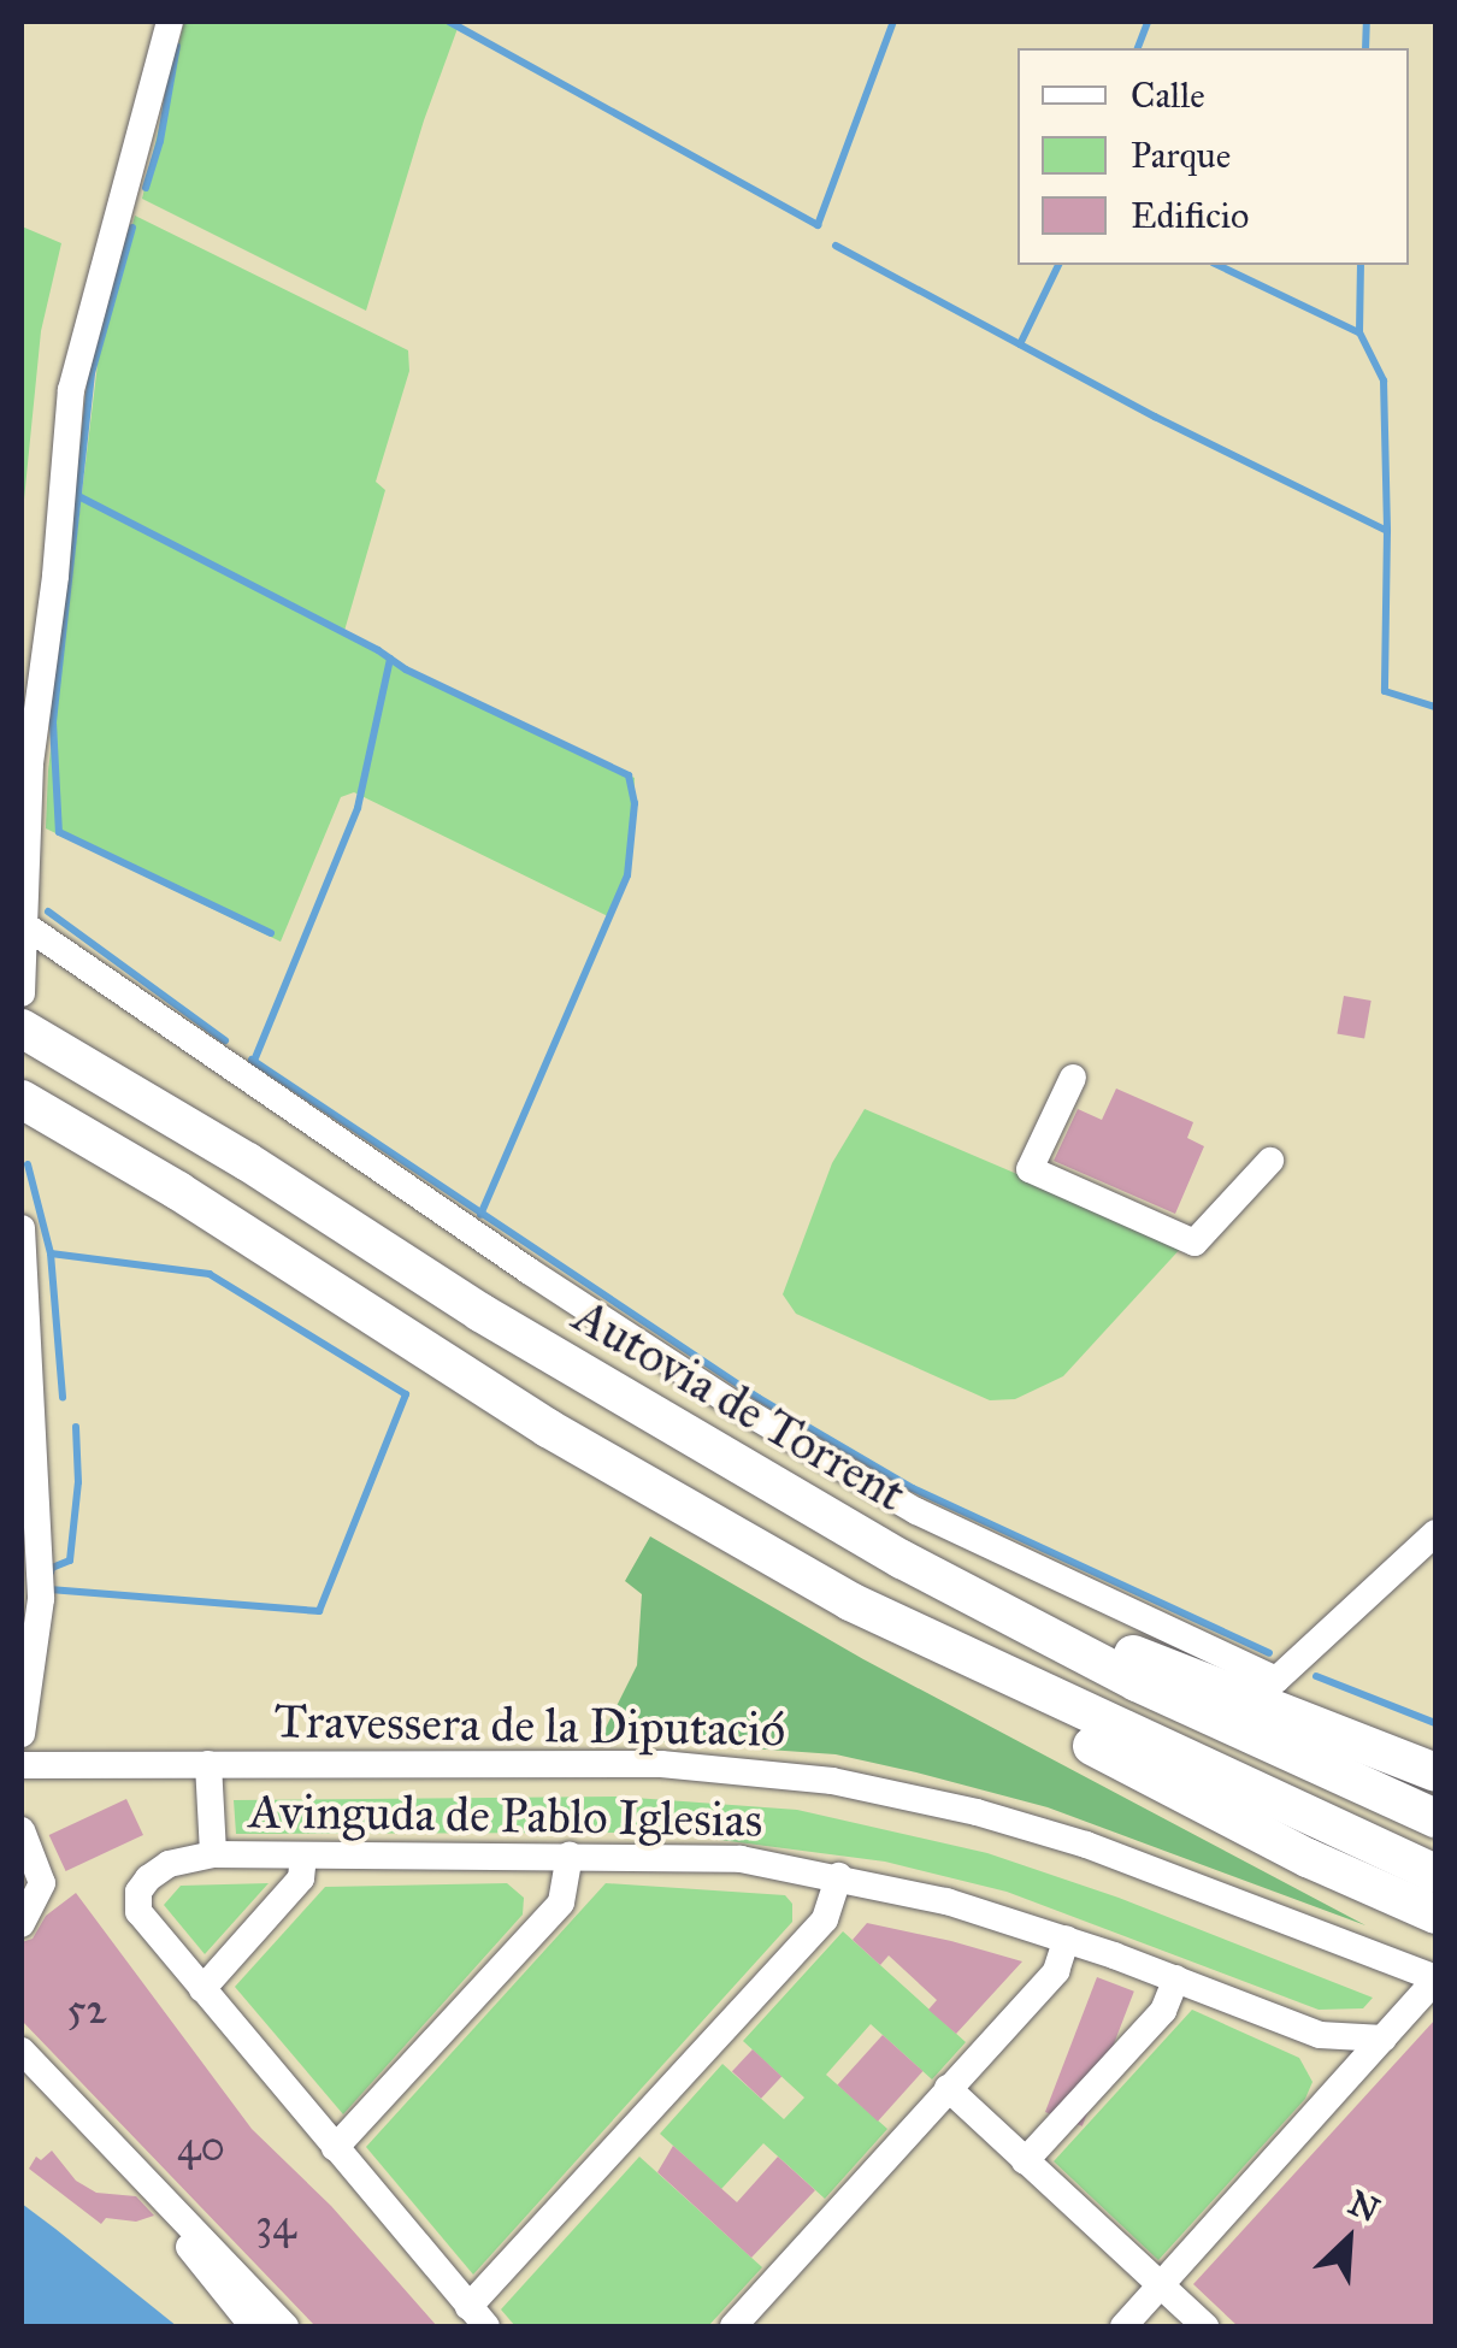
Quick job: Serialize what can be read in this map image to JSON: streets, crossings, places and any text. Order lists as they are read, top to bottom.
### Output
{
  "streets": {
    "highway": ["Autovia de Torrent"],
    "street": ["Travessera de la Diputació", "Avinguda de Pablo Iglesias"]
  },
  "house_numbers": ["52", "40", "34"],
  "legend": ["Calle", "Parque", "Edificio"],
  "north": "top right"
}
